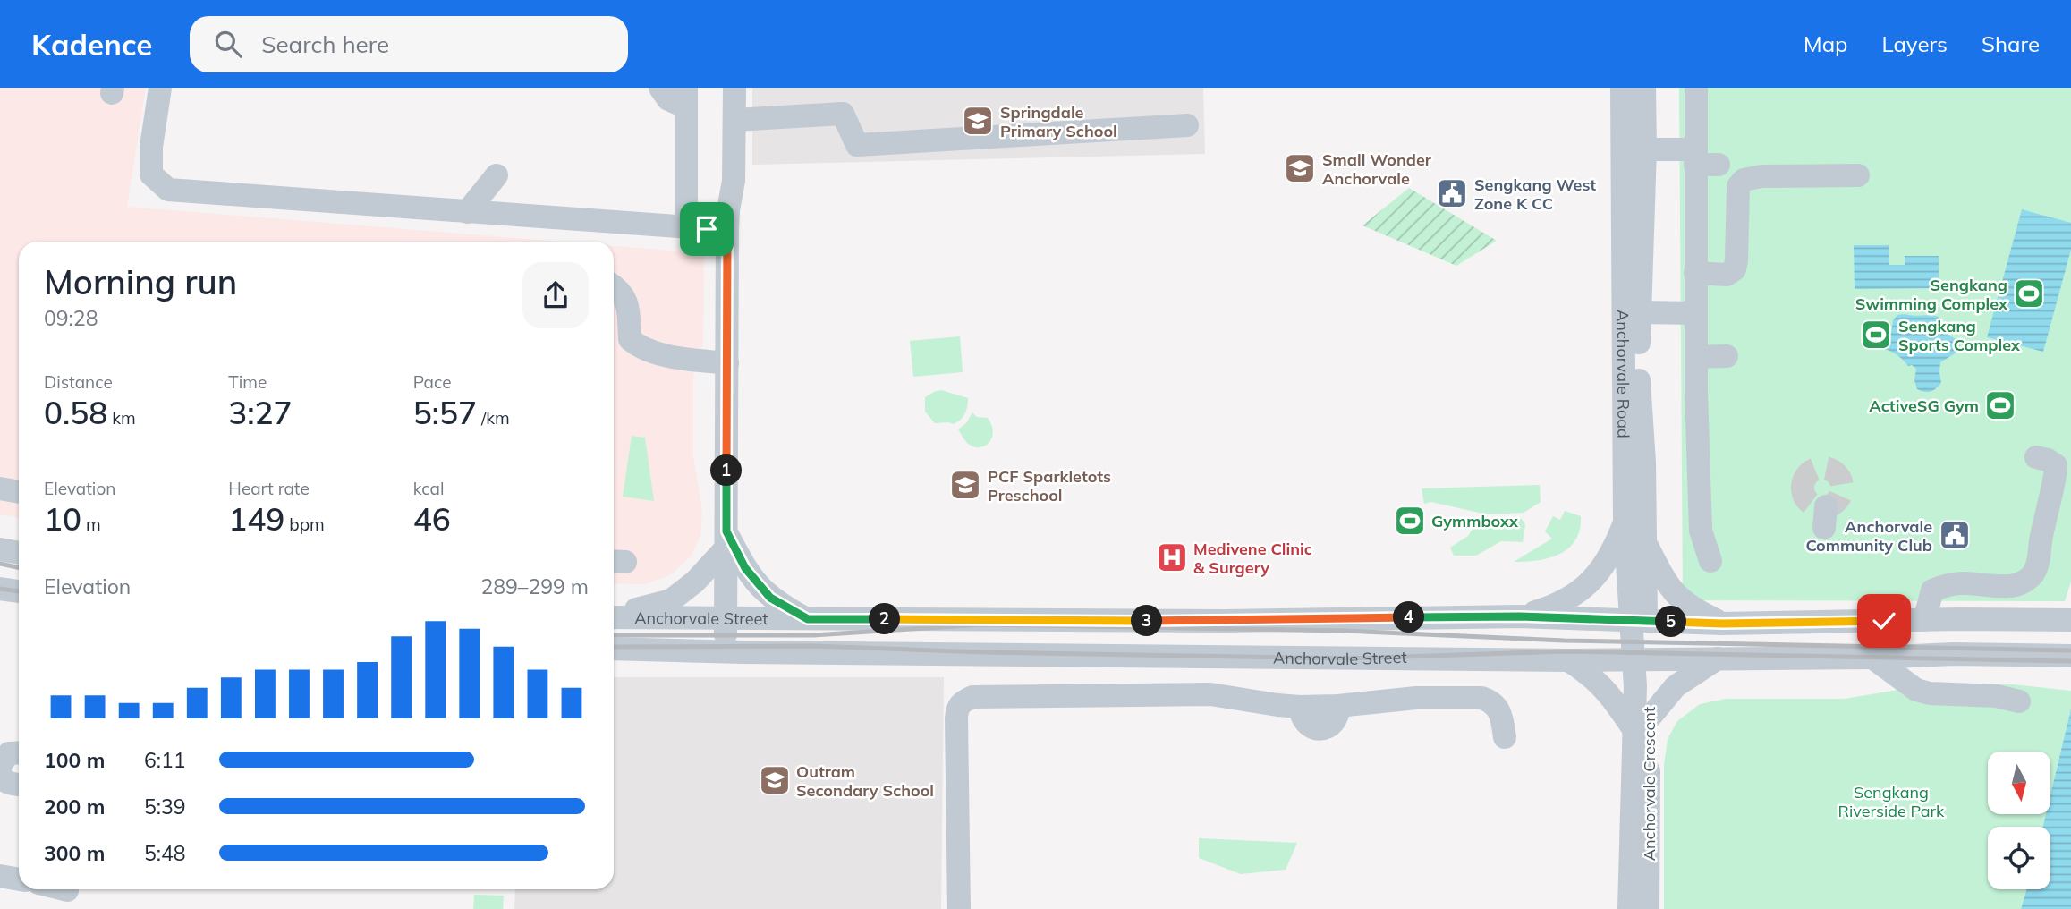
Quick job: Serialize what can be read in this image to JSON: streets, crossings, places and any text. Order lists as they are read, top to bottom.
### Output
{
  "streets": {
    "street": ["Anchorvale Road", "Anchorvale Street", "Anchorvale Crescent"]
  },
  "crossings": [
    ["Anchorvale Road", "Anchorvale Street"],
    ["Anchorvale Road", "Anchorvale Crescent"],
    ["Anchorvale Street", "Anchorvale Crescent"]
  ],
  "parks": ["Sengkang Riverside Park"],
  "places": {
    "school or university": [
      "Springdale Primary School",
      "Small Wonder Anchorvale",
      "PCF Sparkletots Preschool",
      "Outram Secondary School"
    ],
    "public building": ["Sengkang West Zone K CC", "Anchorvale Community Club"],
    "sports": [
      "Sengkang Swimming Complex",
      "Sengkang Sports Complex",
      "ActiveSG Gym",
      "Gymmboxx"
    ],
    "hospital": ["Medivene Clinic & Surgery"]
  },
  "north": "bottom",
  "page": {
    "header": "Kadence",
    "search": "Search here",
    "nav": ["Map", "Layers", "Share"],
    "heading": ["Morning run", "09:28"],
    "stats": [
      ["Distance", "0.58 km"],
      ["Time", "3:27"],
      ["Pace", "5:57 /km"],
      ["Elevation", "10 m"],
      ["Heart rate", "149 bpm"],
      ["kcal", "46"]
    ],
    "pins": [
      "1",
      "4",
      "2",
      "3",
      "5"
    ],
    "chart": ["Elevation", "289–299 m"],
    "list": [
      {
        "name": "100 m",
        "note": "6:11"
      },
      {
        "name": "200 m",
        "note": "5:39"
      },
      {
        "name": "300 m",
        "note": "5:48"
      }
    ]
  }
}
